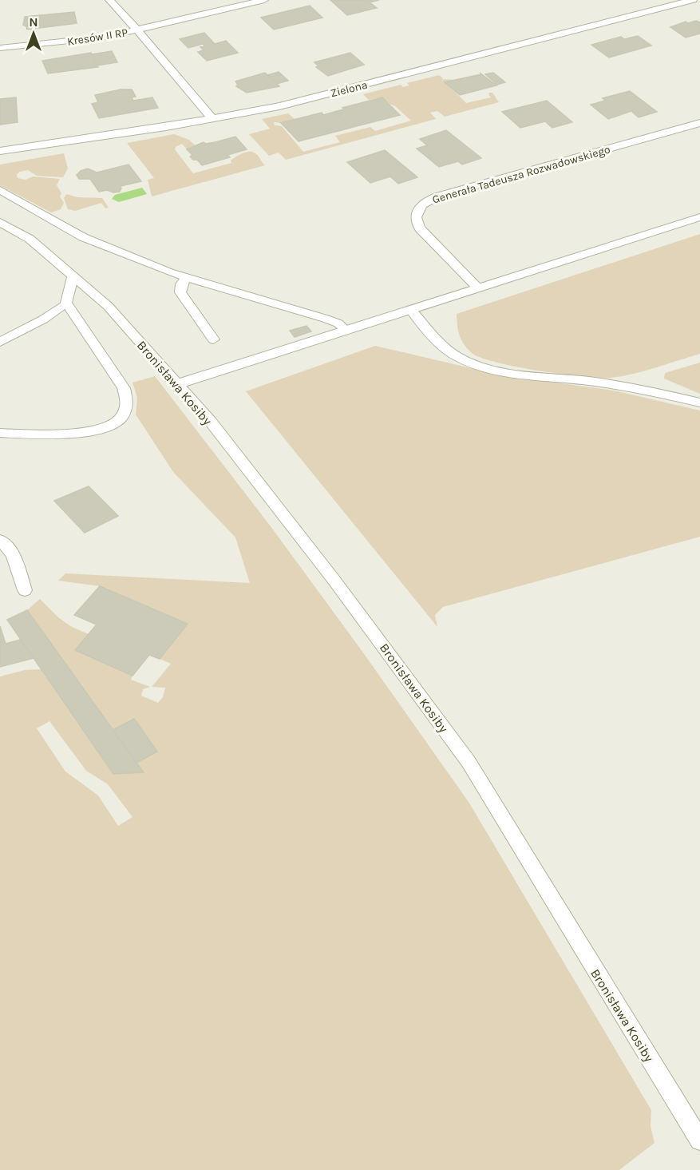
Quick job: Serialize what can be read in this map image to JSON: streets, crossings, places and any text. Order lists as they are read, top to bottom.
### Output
{
  "streets": {
    "street": [
      "Kresów II RP",
      "Zielona",
      "Generała Tadeusza Rozwadowskiego",
      "Bronisława Kosiby"
    ]
  },
  "crossings": [
    ["Kresów II RP", "Zielona"]
  ],
  "north": "top"
}
